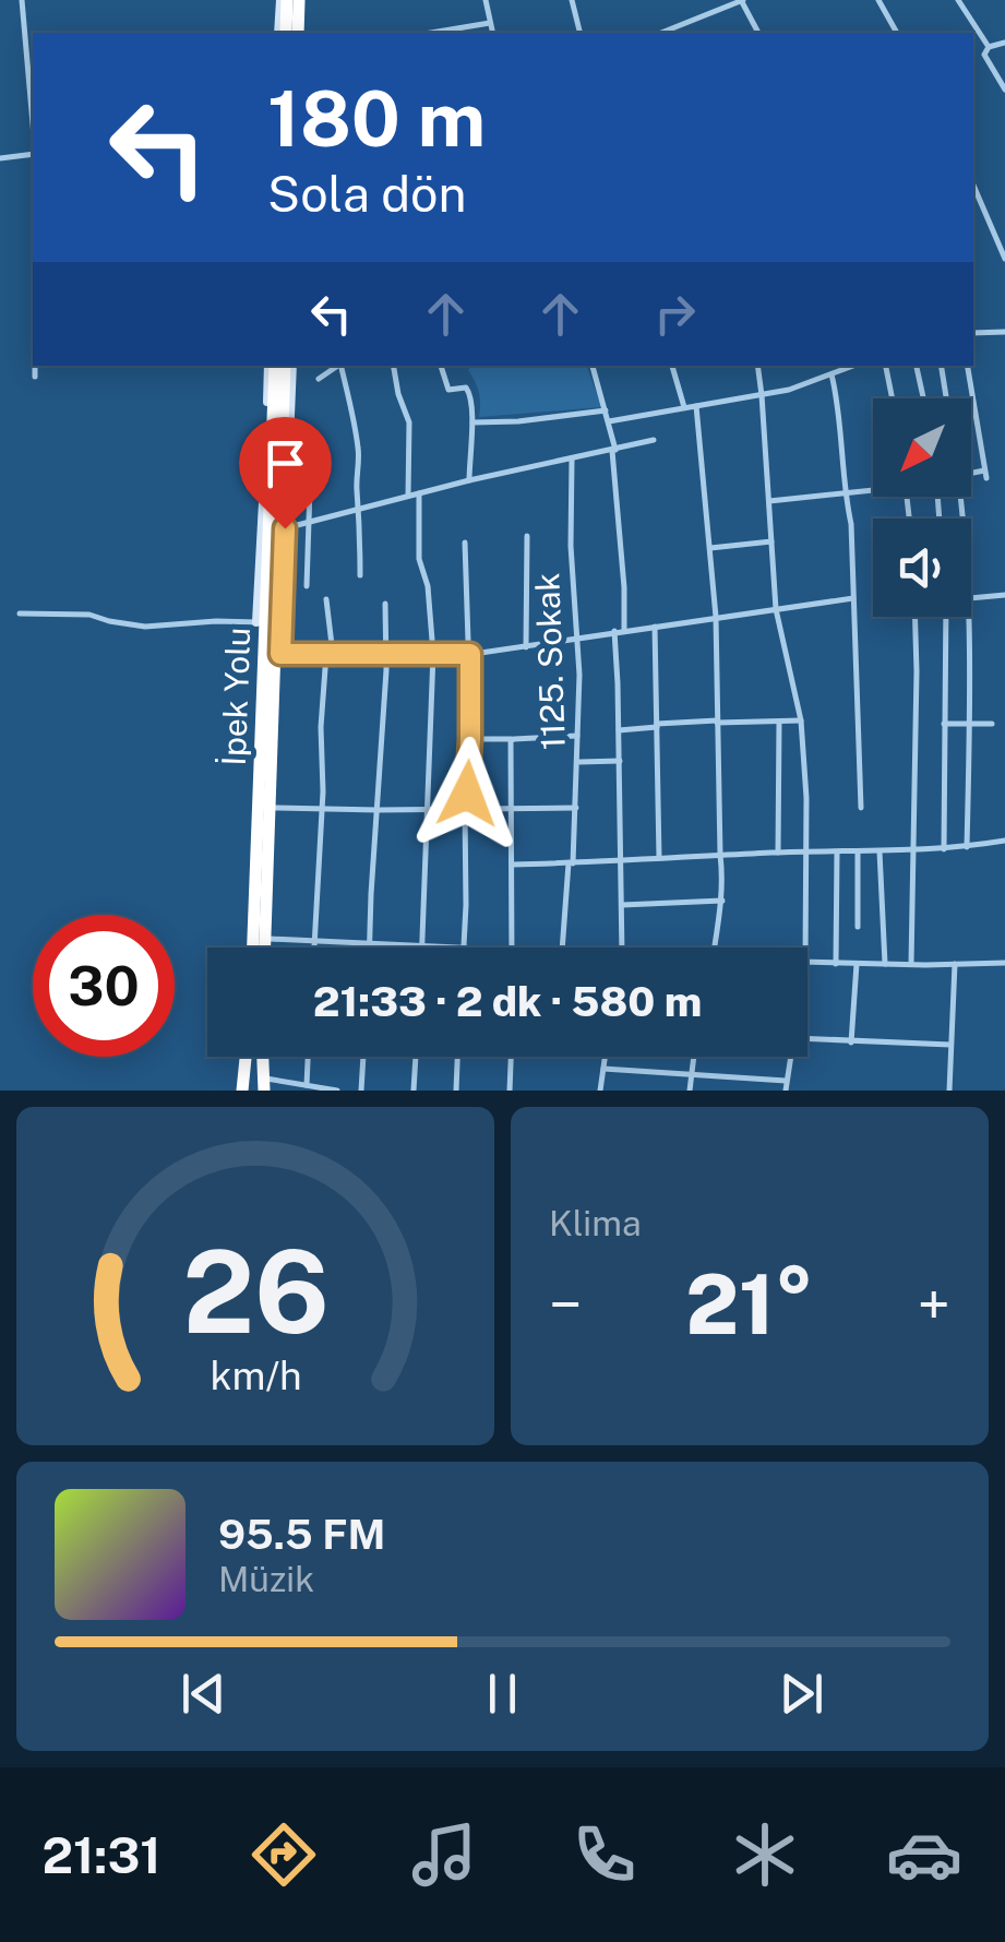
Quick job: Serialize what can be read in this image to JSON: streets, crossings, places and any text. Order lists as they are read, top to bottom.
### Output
{
  "streets": {
    "highway": ["İpek Yolu"],
    "street": ["1125. Sokak"]
  },
  "north": "bottom left",
  "page": {
    "turn": ["180 m", "Sola dön"],
    "limit": "30",
    "trip": "21:33 · 2 dk · 580 m",
    "tile": "Klima",
    "heat": ["−", "21°", "+"],
    "song": ["95.5 FM", "Müzik"],
    "tabs": "21:31",
    "gauge": ["26", "km/h"]
  }
}
